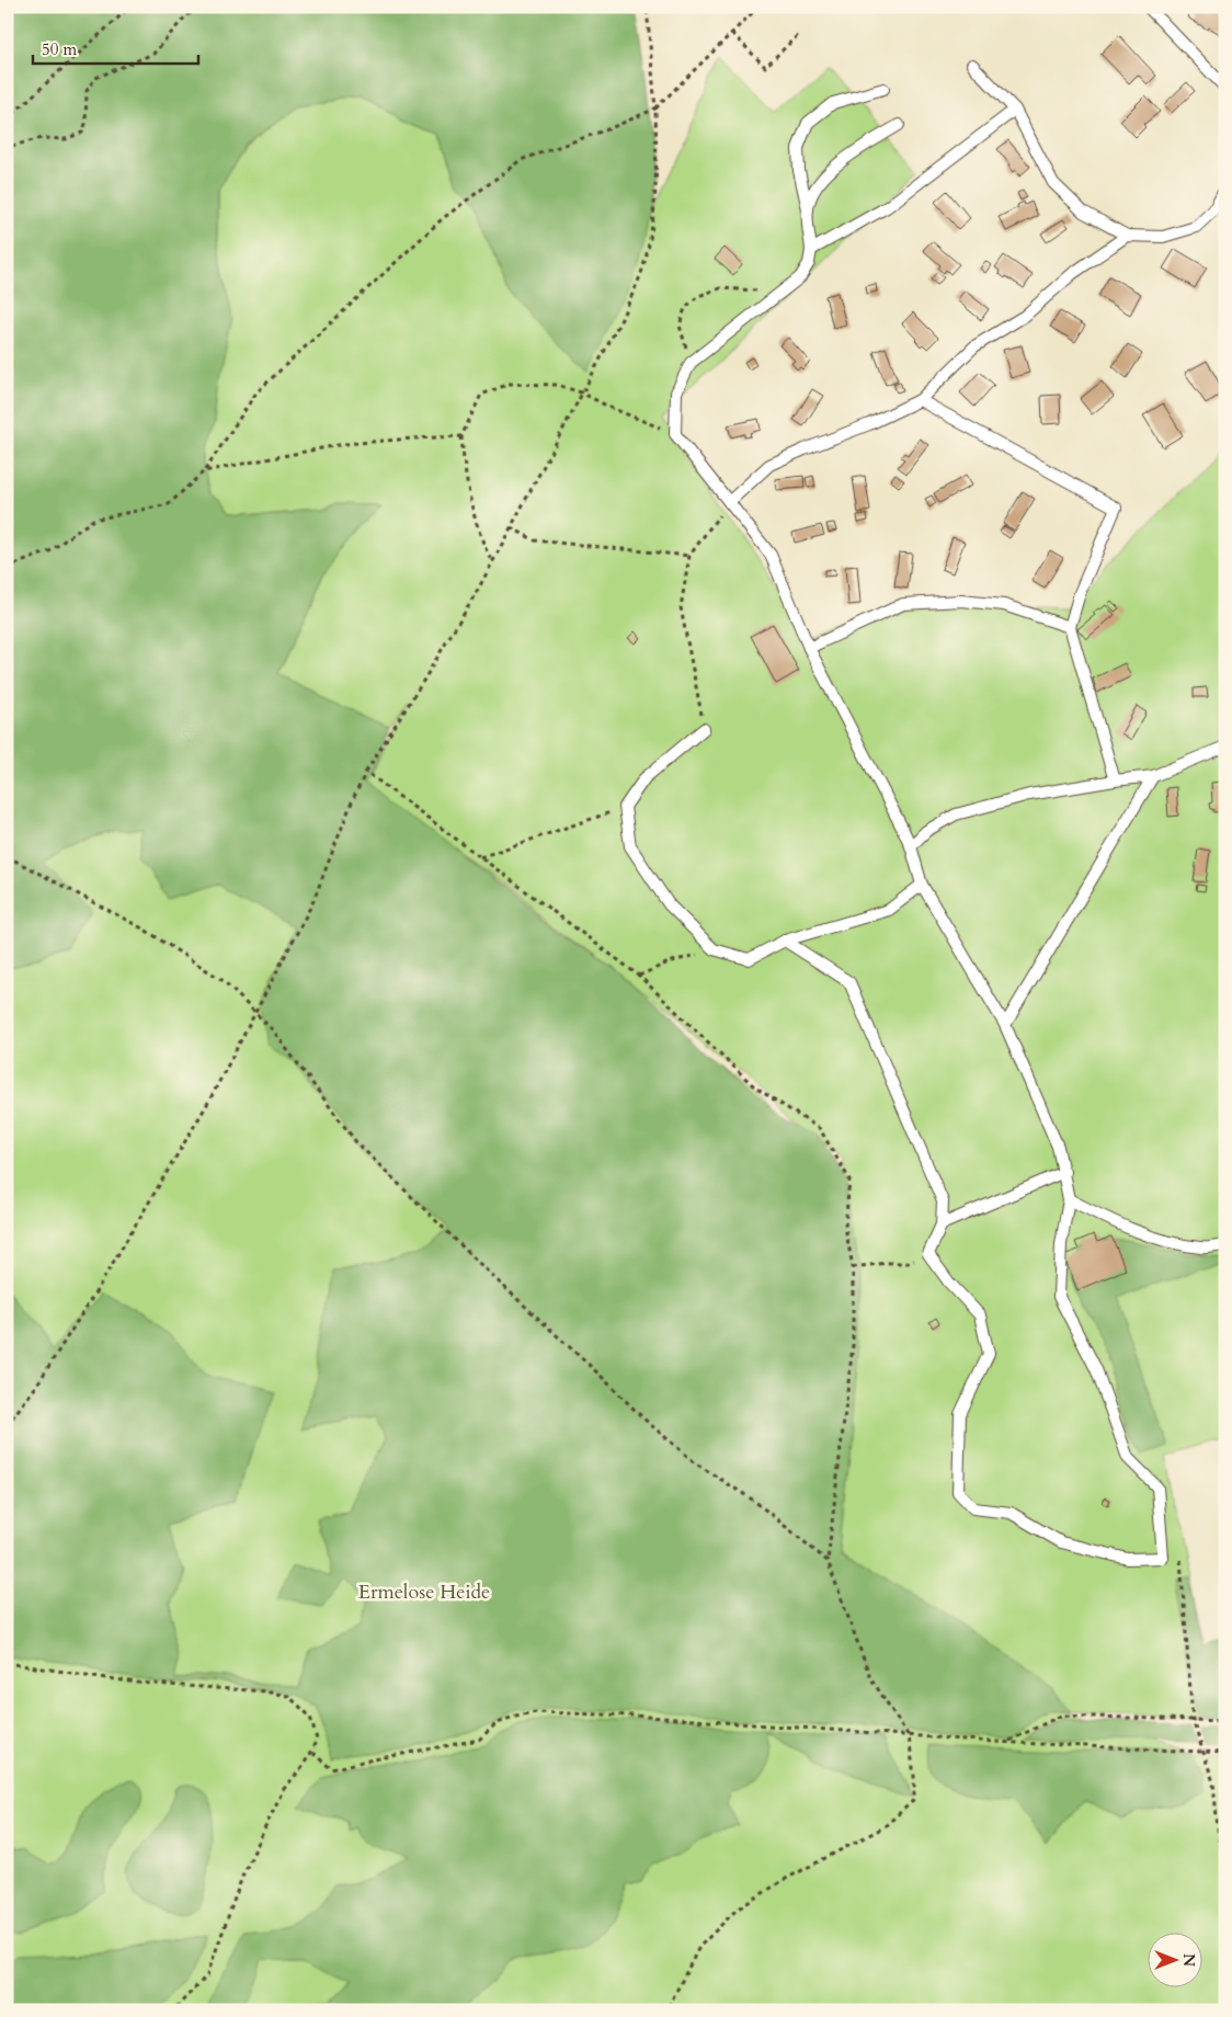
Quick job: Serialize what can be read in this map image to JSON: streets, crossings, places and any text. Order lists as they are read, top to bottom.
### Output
{
  "parks": ["Ermelose Heide"],
  "scale_bar": "50 m",
  "north": "right"
}
